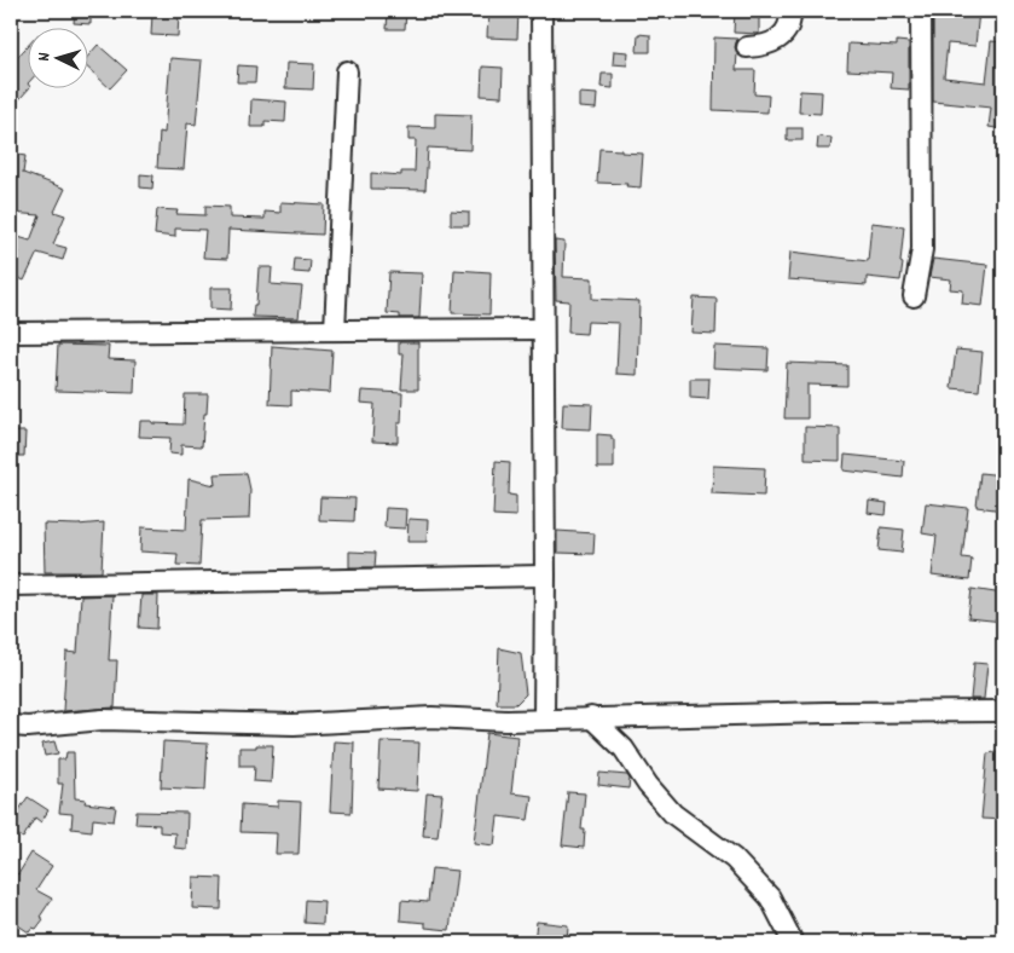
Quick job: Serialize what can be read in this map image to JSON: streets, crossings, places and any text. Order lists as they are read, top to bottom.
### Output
{
  "north": "left"
}
